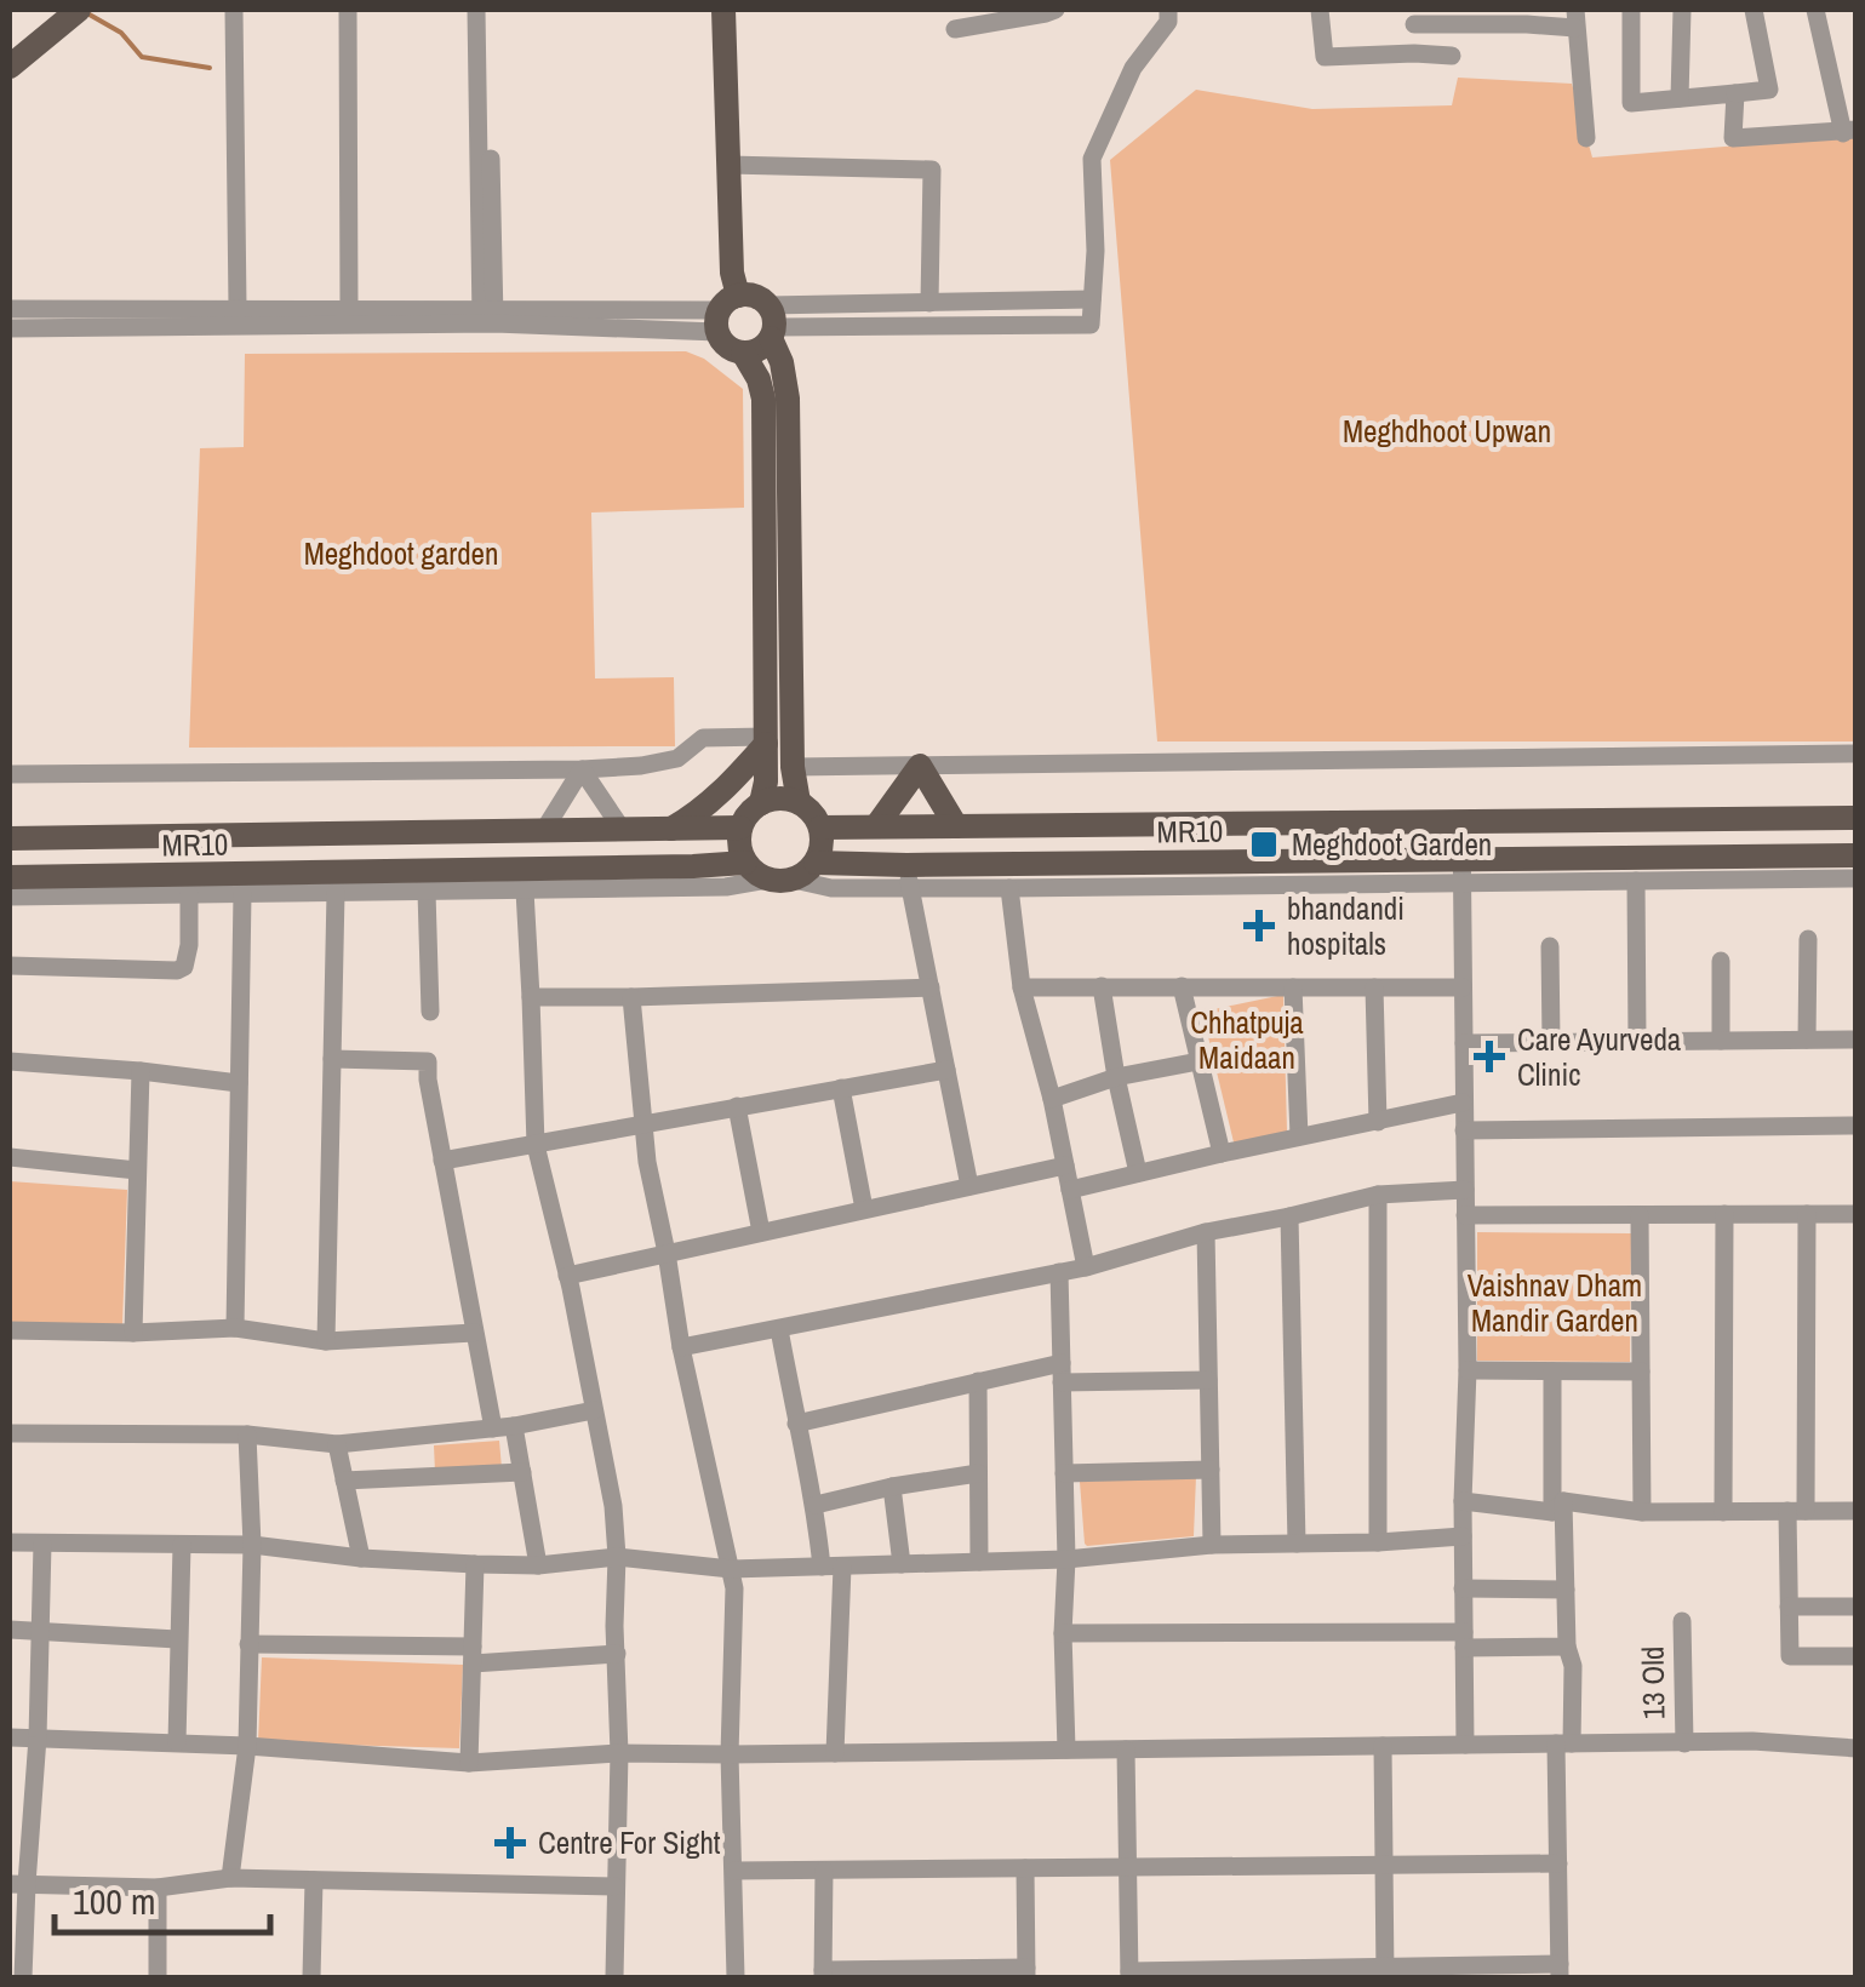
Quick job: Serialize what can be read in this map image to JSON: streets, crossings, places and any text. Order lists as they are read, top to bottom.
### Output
{
  "streets": {
    "main road": ["MR10"],
    "street": ["13 Old"]
  },
  "parks": [
    "Meghdhoot Upwan",
    "Meghdoot garden",
    "Chhatpuja Maidaan",
    "Vaishnav Dham Mandir Garden"
  ],
  "places": {
    "transit": ["Meghdoot Garden"],
    "health": ["bhandandi hospitals", "Care Ayurveda Clinic", "Centre For Sight"]
  },
  "scale_bar": "100 m"
}
